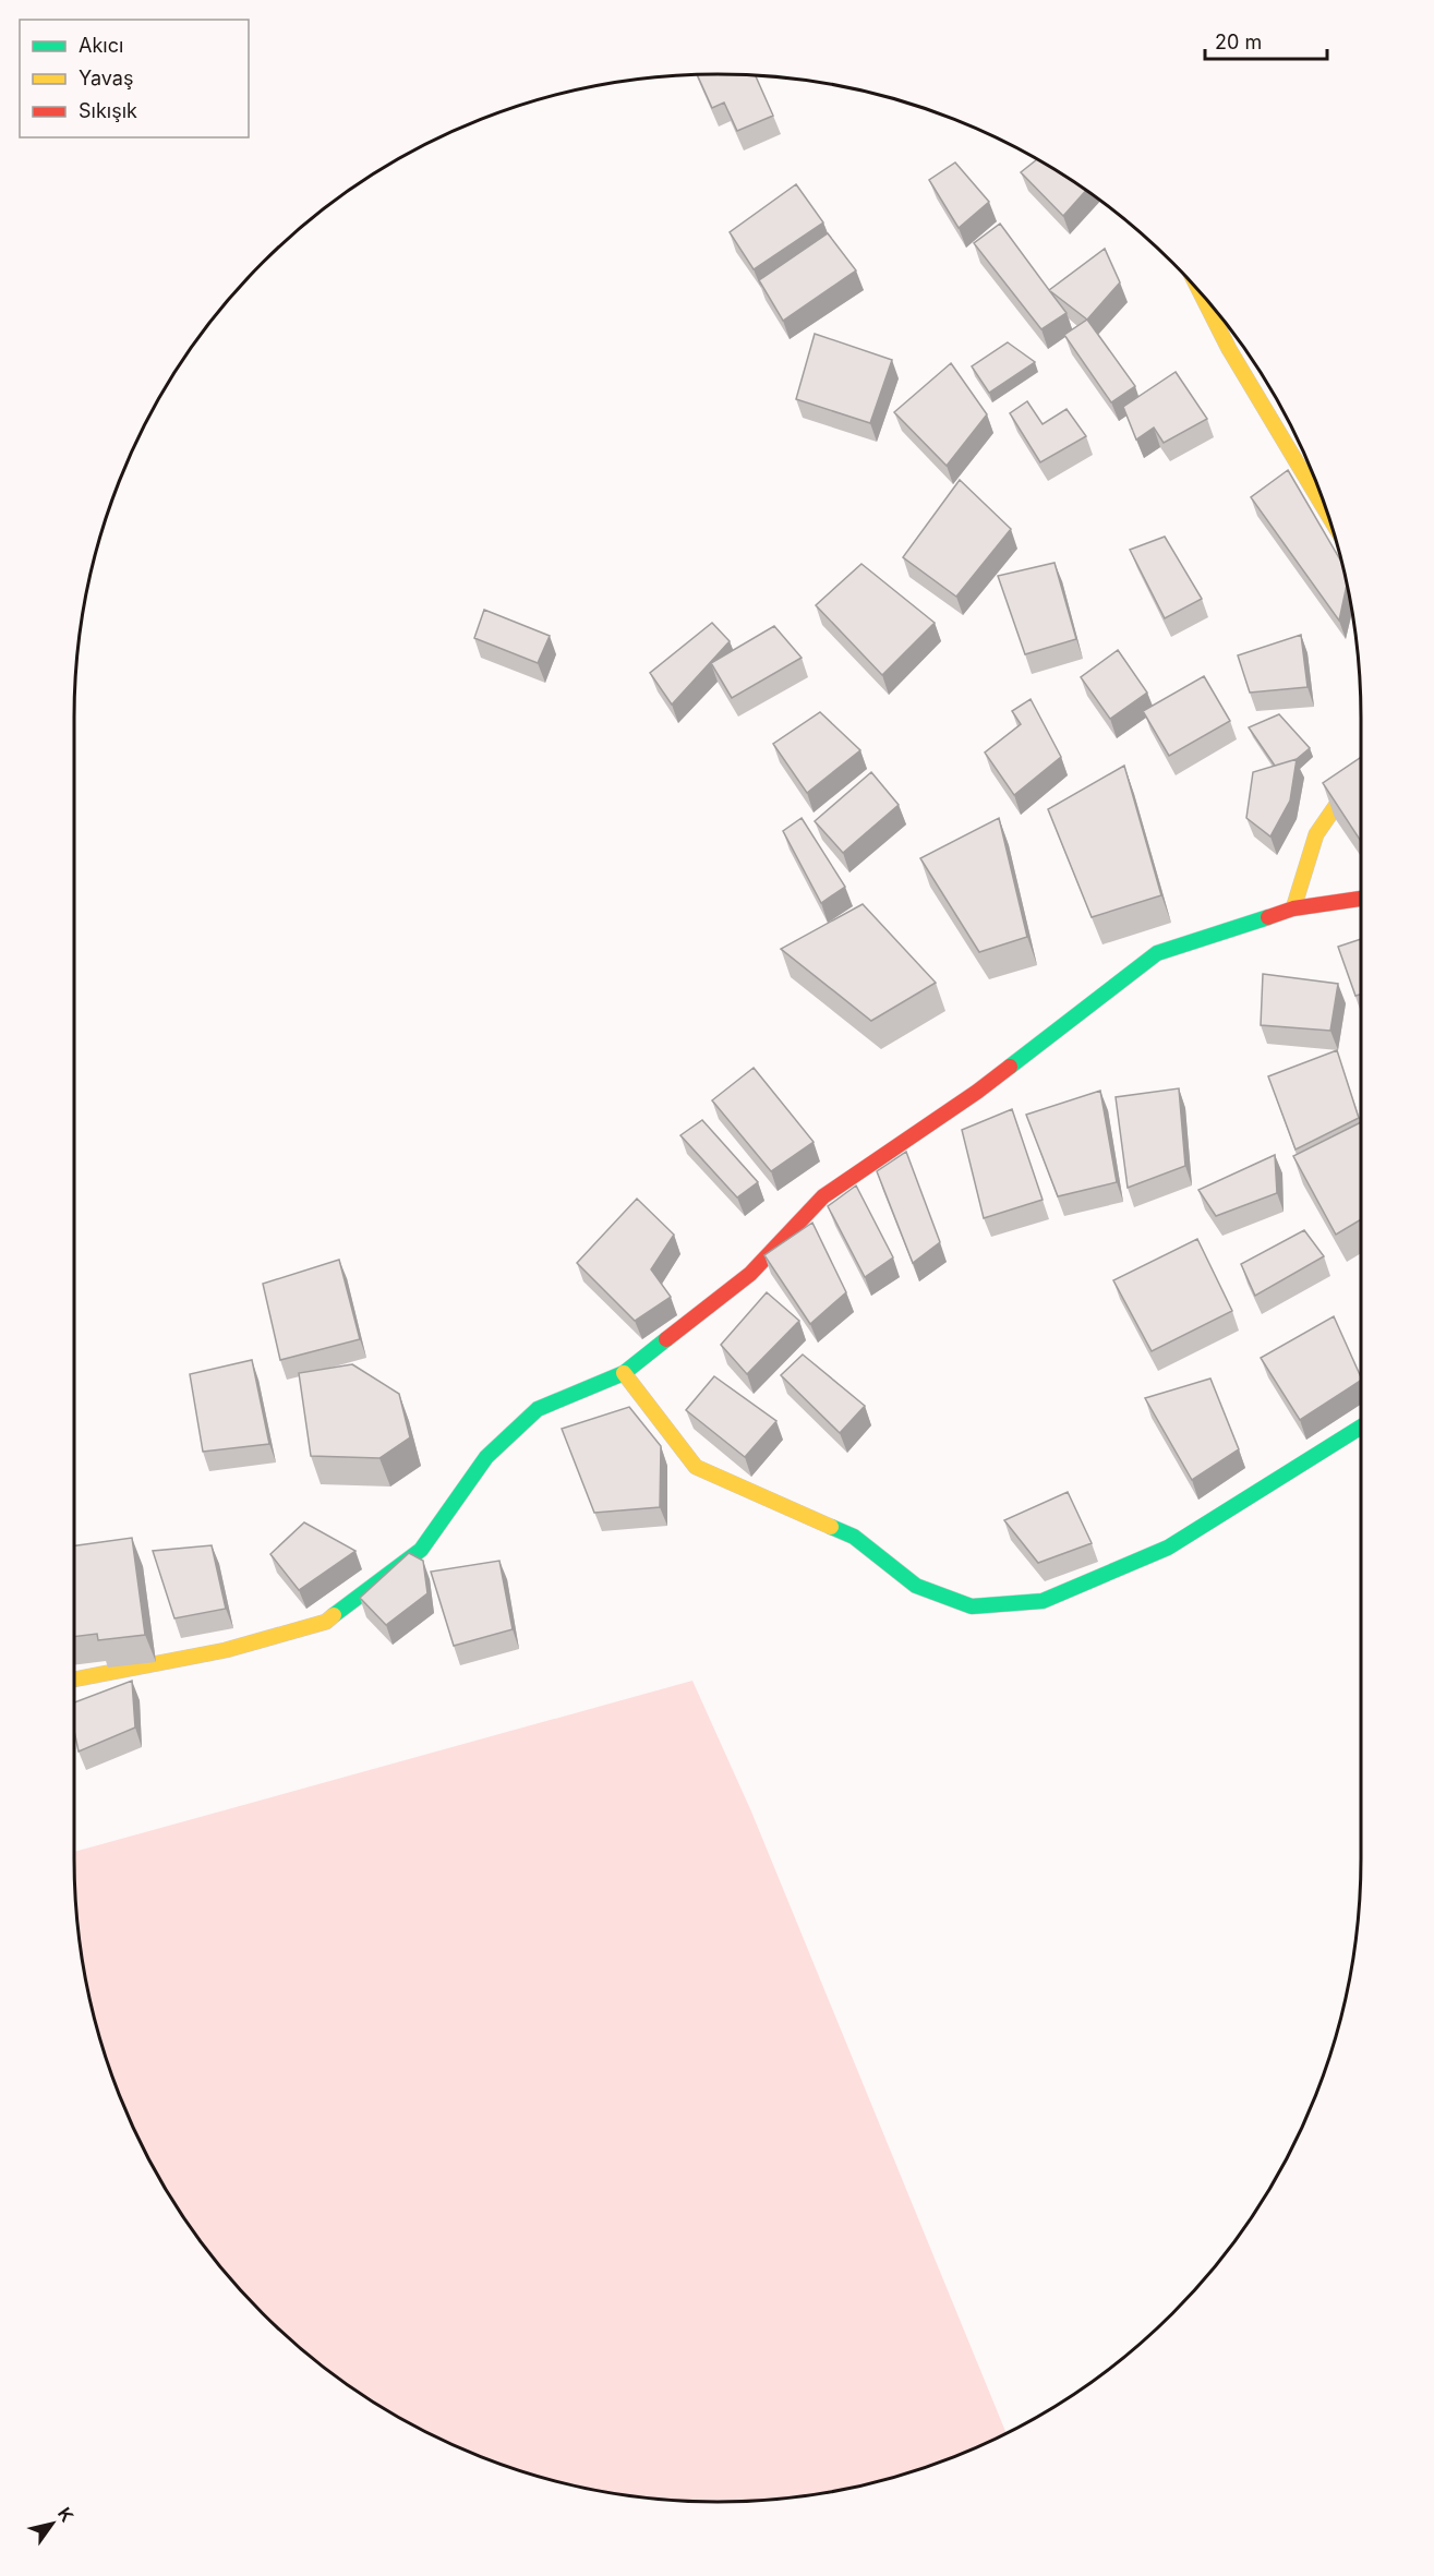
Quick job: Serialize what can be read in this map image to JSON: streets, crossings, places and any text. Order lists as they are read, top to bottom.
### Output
{
  "legend": ["Akıcı", "Yavaş", "Sıkışık"],
  "scale_bar": "20 m",
  "north": "top right"
}
